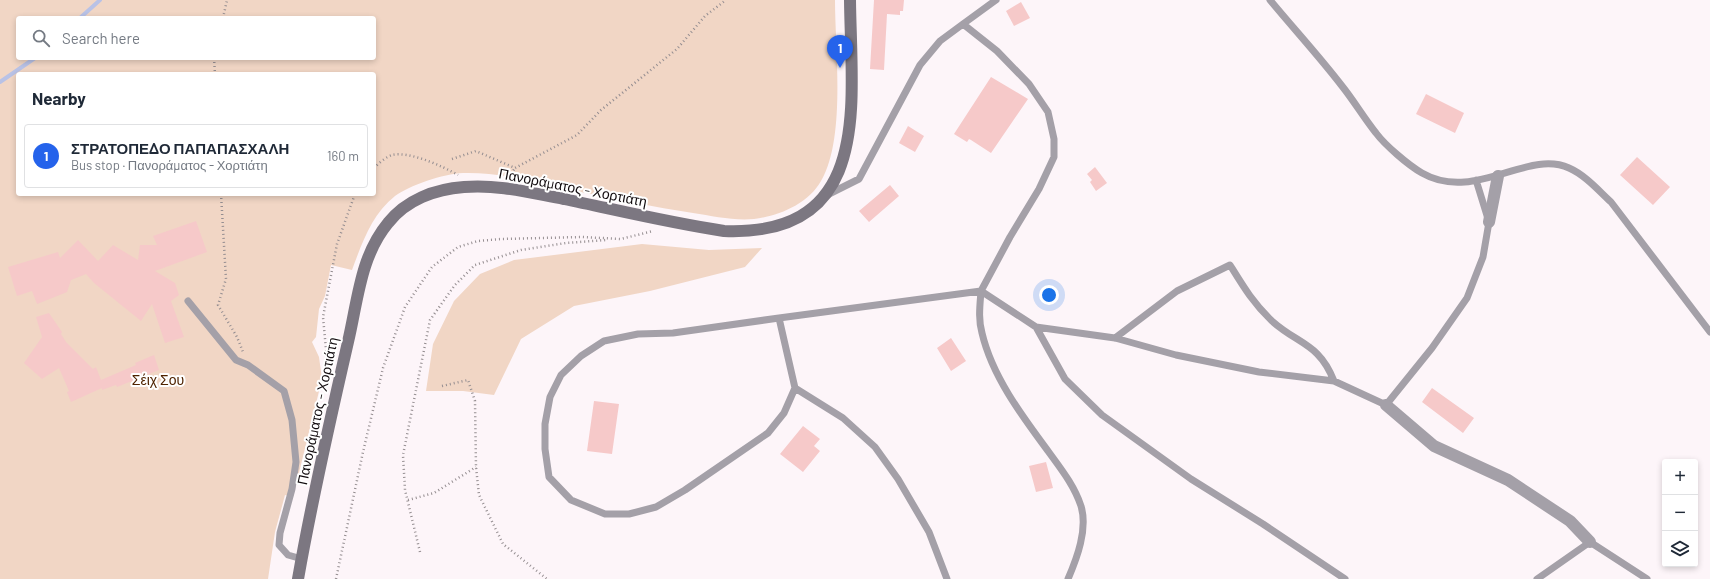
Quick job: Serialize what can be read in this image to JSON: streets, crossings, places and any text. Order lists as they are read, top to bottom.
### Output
{
  "streets": {
    "main road": ["Πανοράματος - Χορτιάτη"]
  },
  "parks": ["Σέιχ Σου"],
  "page": {
    "search": "Search here",
    "pins": "1",
    "heading": "Nearby",
    "list": [
      {
        "mark": "1",
        "name": "ΣΤΡΑΤΟΠΕΔΟ ΠΑΠΑΠΑΣΧΑΛΗ",
        "note": "Bus stop · Πανοράματος - Χορτιάτη",
        "value": "160 m"
      }
    ],
    "map_buttons": ["+", "−"]
  }
}
